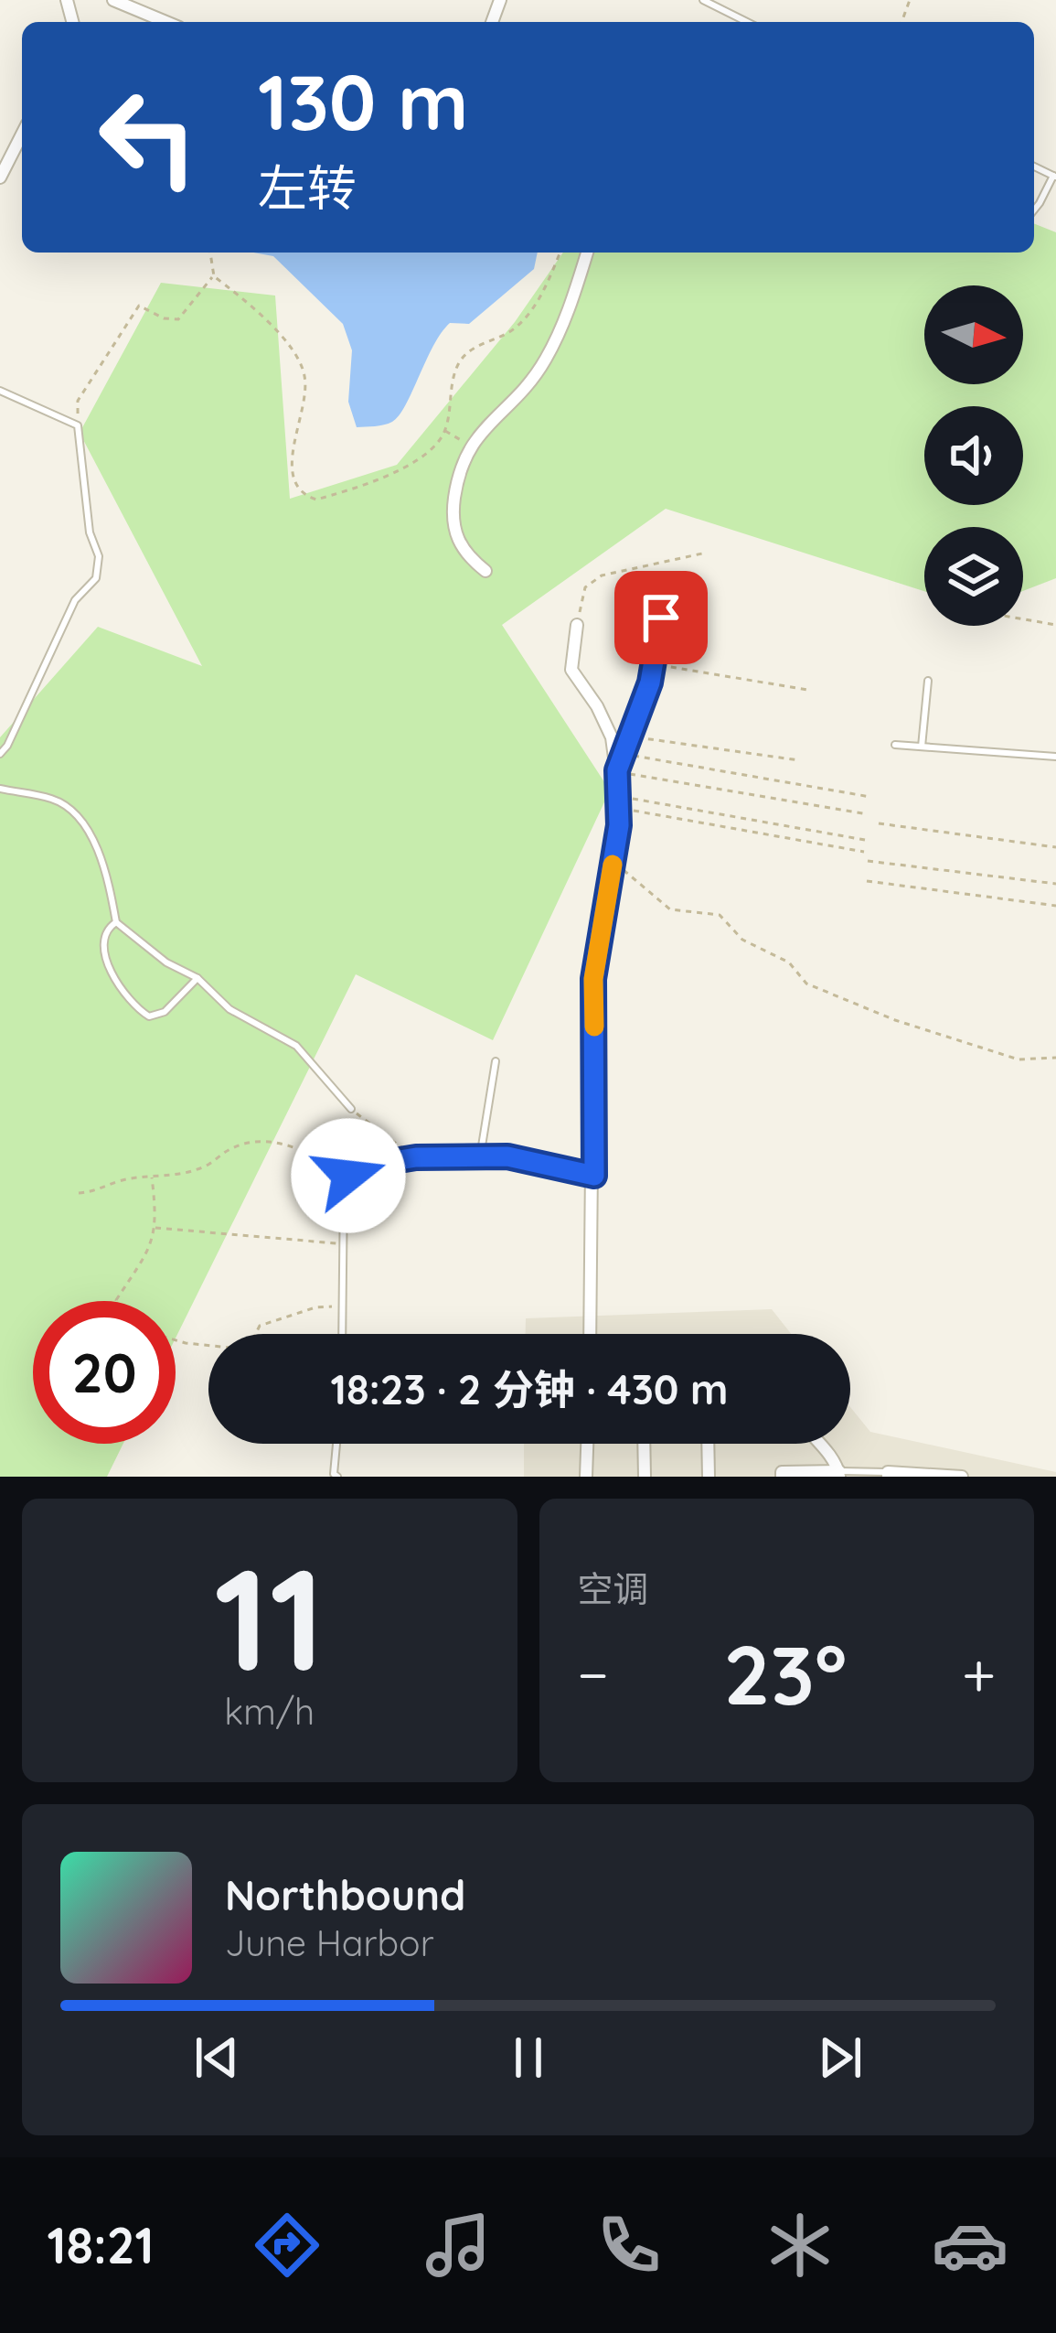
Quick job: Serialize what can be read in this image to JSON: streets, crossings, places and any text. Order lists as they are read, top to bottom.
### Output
{
  "north": "right",
  "page": {
    "turn": ["130 m", "左转"],
    "limit": "20",
    "trip": "18:23 · 2 分钟 · 430 m",
    "tile": [
      ["11", "km/h"],
      "空调"
    ],
    "heat": ["−", "23°", "+"],
    "song": ["Northbound", "June Harbor"],
    "tabs": "18:21"
  }
}
